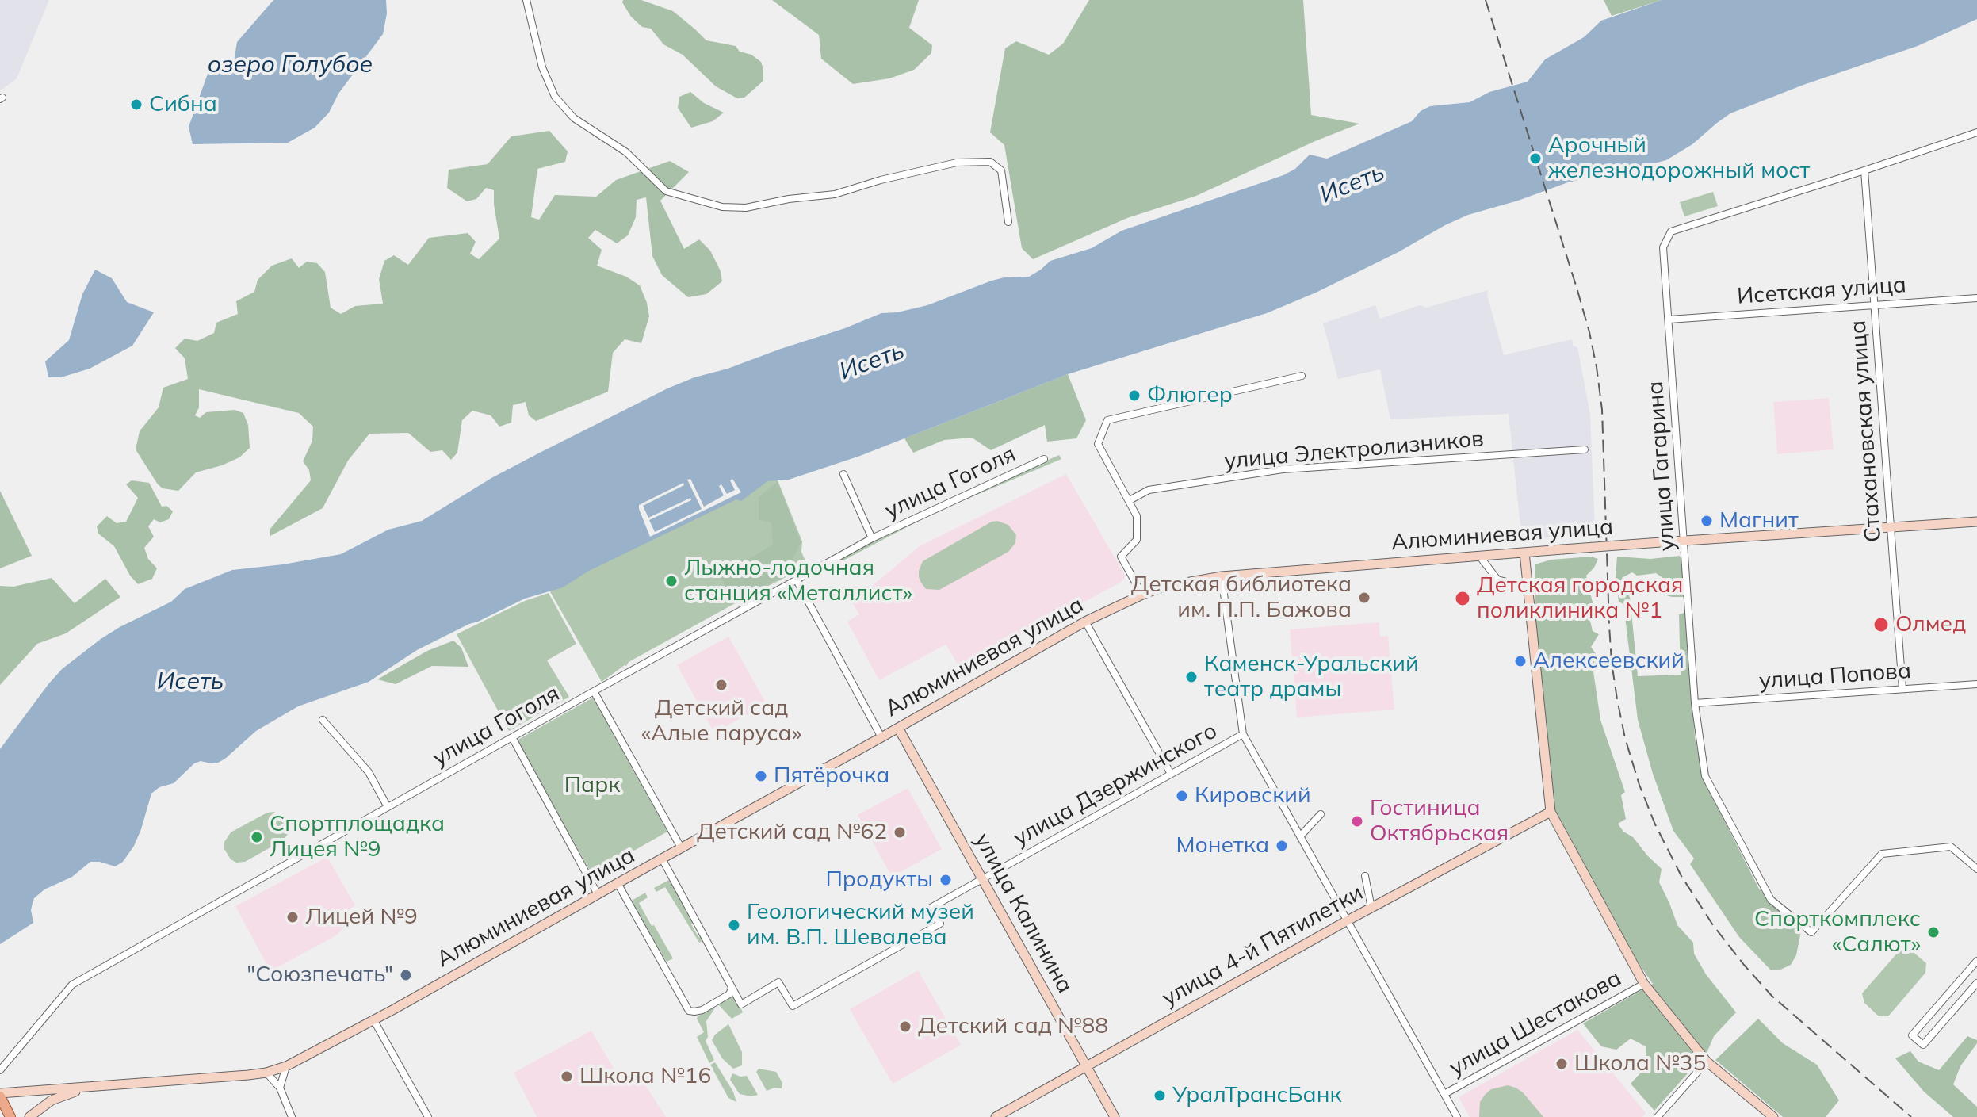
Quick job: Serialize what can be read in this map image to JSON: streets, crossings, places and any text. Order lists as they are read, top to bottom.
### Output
{
  "streets": {
    "main road": ["Алюминиевая улица", "улица Калинина", "улица 4-й Пятилетки"],
    "street": [
      "Исетская улица",
      "Стахановская улица",
      "улица Электролизников",
      "улица Гагарина",
      "улица Гоголя",
      "улица Попова",
      "улица Дзержинского",
      "улица Шестакова"
    ]
  },
  "crossings": [
    ["Исетская улица", "Стахановская улица"],
    ["Исетская улица", "улица Гагарина"],
    ["Стахановская улица", "улица Гагарина"],
    ["Стахановская улица", "Алюминиевая улица"],
    ["Стахановская улица", "улица Попова"],
    ["улица Гагарина", "Алюминиевая улица"],
    ["улица Гагарина", "улица Попова"],
    ["Алюминиевая улица", "улица Калинина"],
    ["улица Дзержинского", "улица Калинина"],
    ["улица Калинина", "улица 4-й Пятилетки"]
  ],
  "water": ["озеро Голубое", "Исеть"],
  "parks": ["Парк"],
  "places": [
    "Сибна",
    "Арочный железнодорожный мост",
    "Флюгер",
    "Магнит",
    "Лыжно-лодочная станция «Металлист»",
    "Детская библиотека им. П.П. Бажова",
    "Детская городская поликлиника №1",
    "Олмед",
    "Алексеевский",
    "Каменск-Уральский театр драмы",
    "Детский сад «Алые паруса»",
    "Пятёрочка",
    "Кировский",
    "Гостиница Октябрьская",
    "Детский сад №62",
    "Спортплощадка Лицея №9",
    "Монетка",
    "Продукты",
    "Лицей №9",
    "Геологический музей им. В.П. Шевалева",
    "Спорткомплекс «Салют»",
    "\"Союзпечать\"",
    "Детский сад №88",
    "Школа №35",
    "Школа №16",
    "УралТрансБанк"
  ]
}
